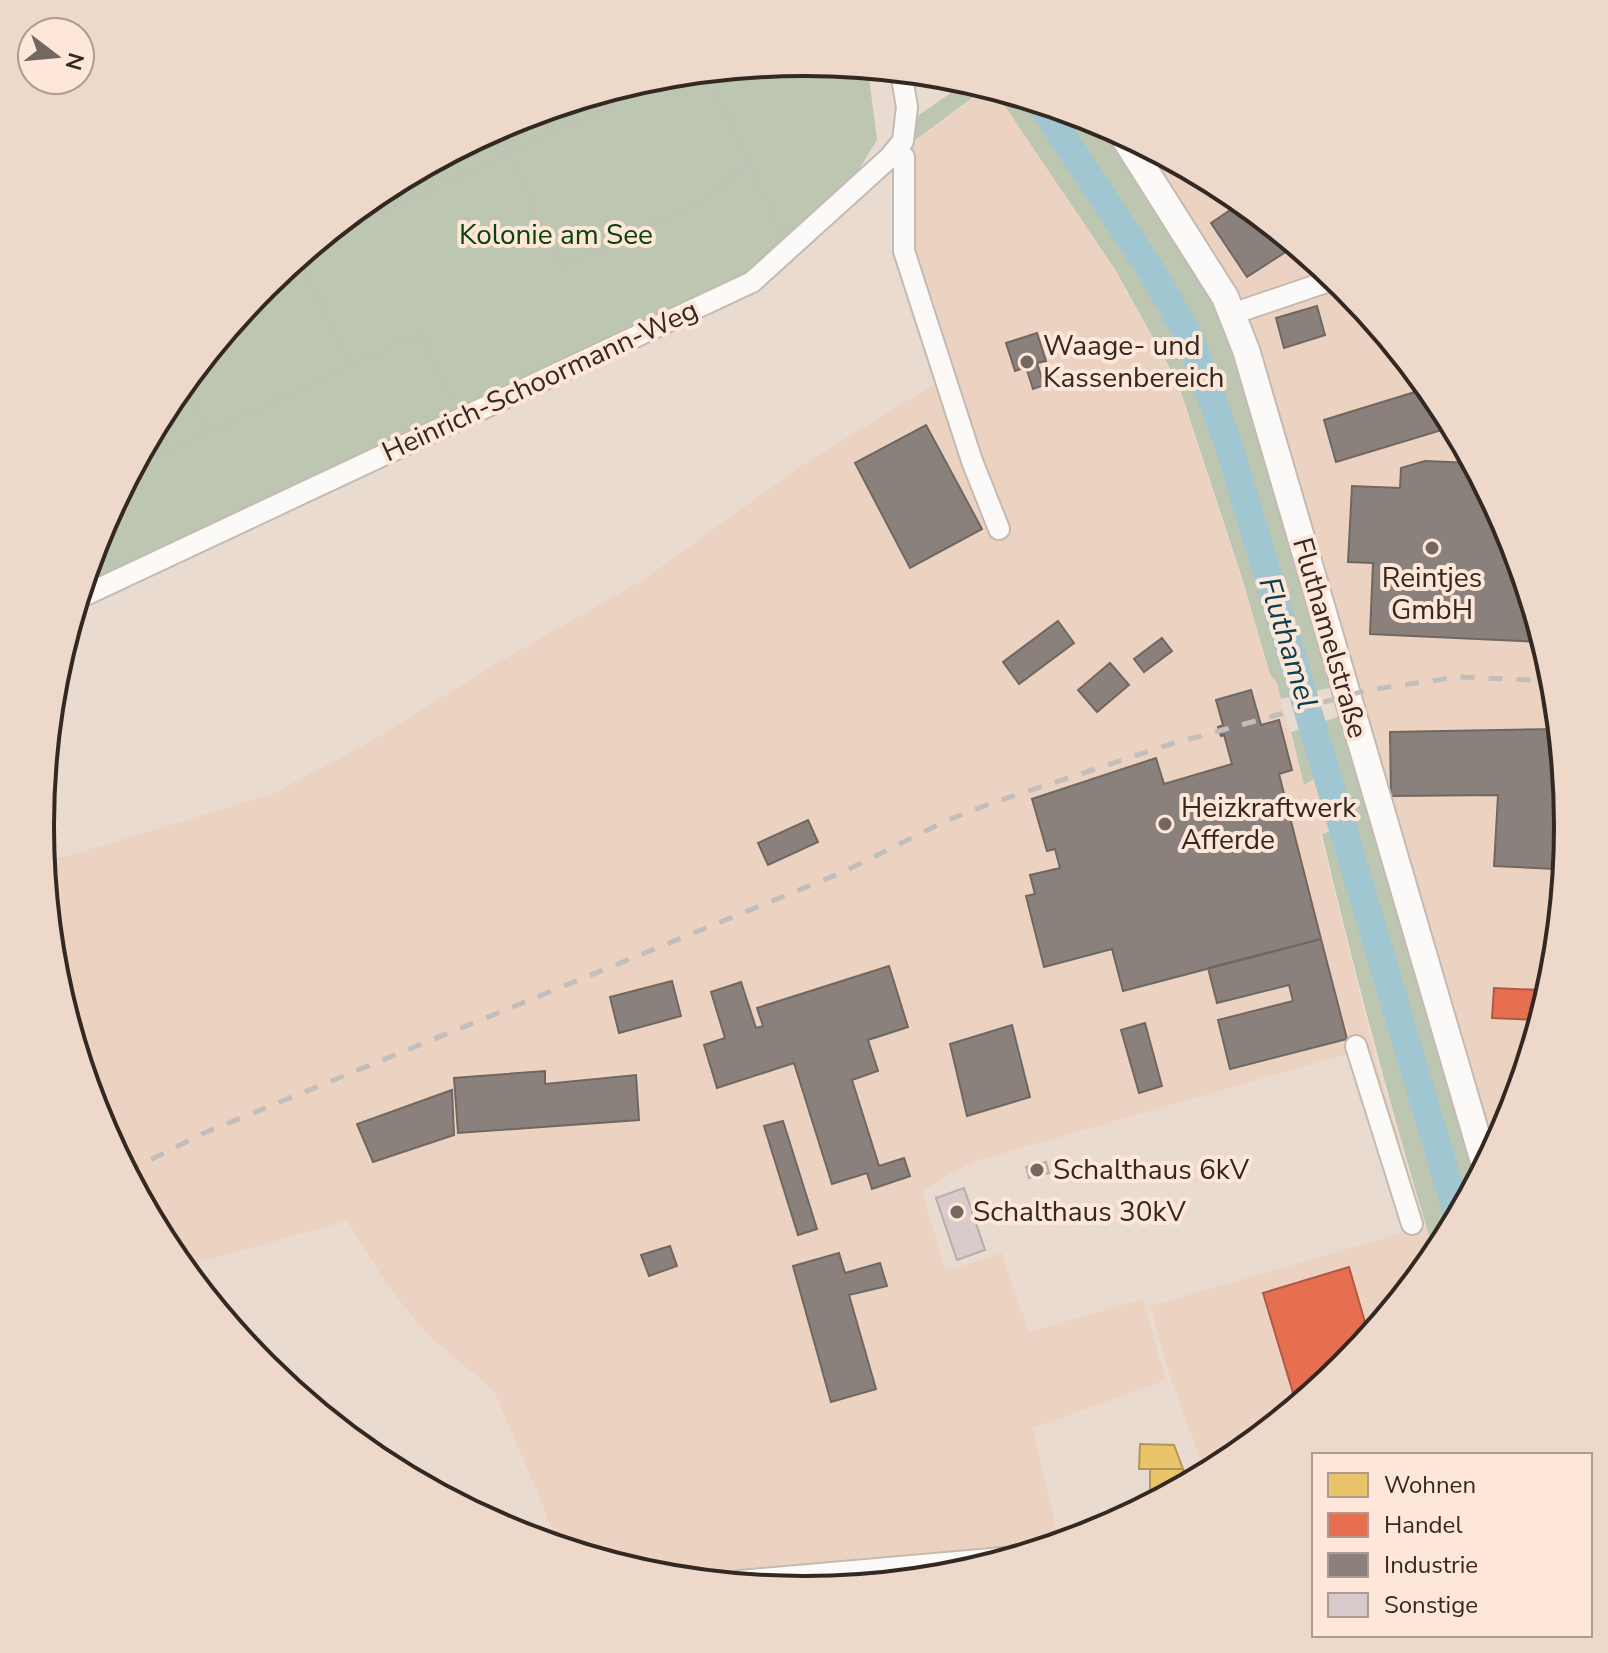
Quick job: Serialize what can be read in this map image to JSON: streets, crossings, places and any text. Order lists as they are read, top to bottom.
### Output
{
  "streets": {
    "main road": ["Fluthamelstraße"],
    "street": ["Heinrich-Schoormann-Weg"]
  },
  "water": ["Fluthamel"],
  "parks": ["Kolonie am See"],
  "places": [
    "Waage- und Kassenbereich",
    "Reintjes GmbH",
    "Heizkraftwerk Afferde",
    "Schalthaus 6kV",
    "Schalthaus 30kV"
  ],
  "legend": [
    "Wohnen",
    "Handel",
    "Industrie",
    "Sonstige"
  ],
  "north": "right"
}
